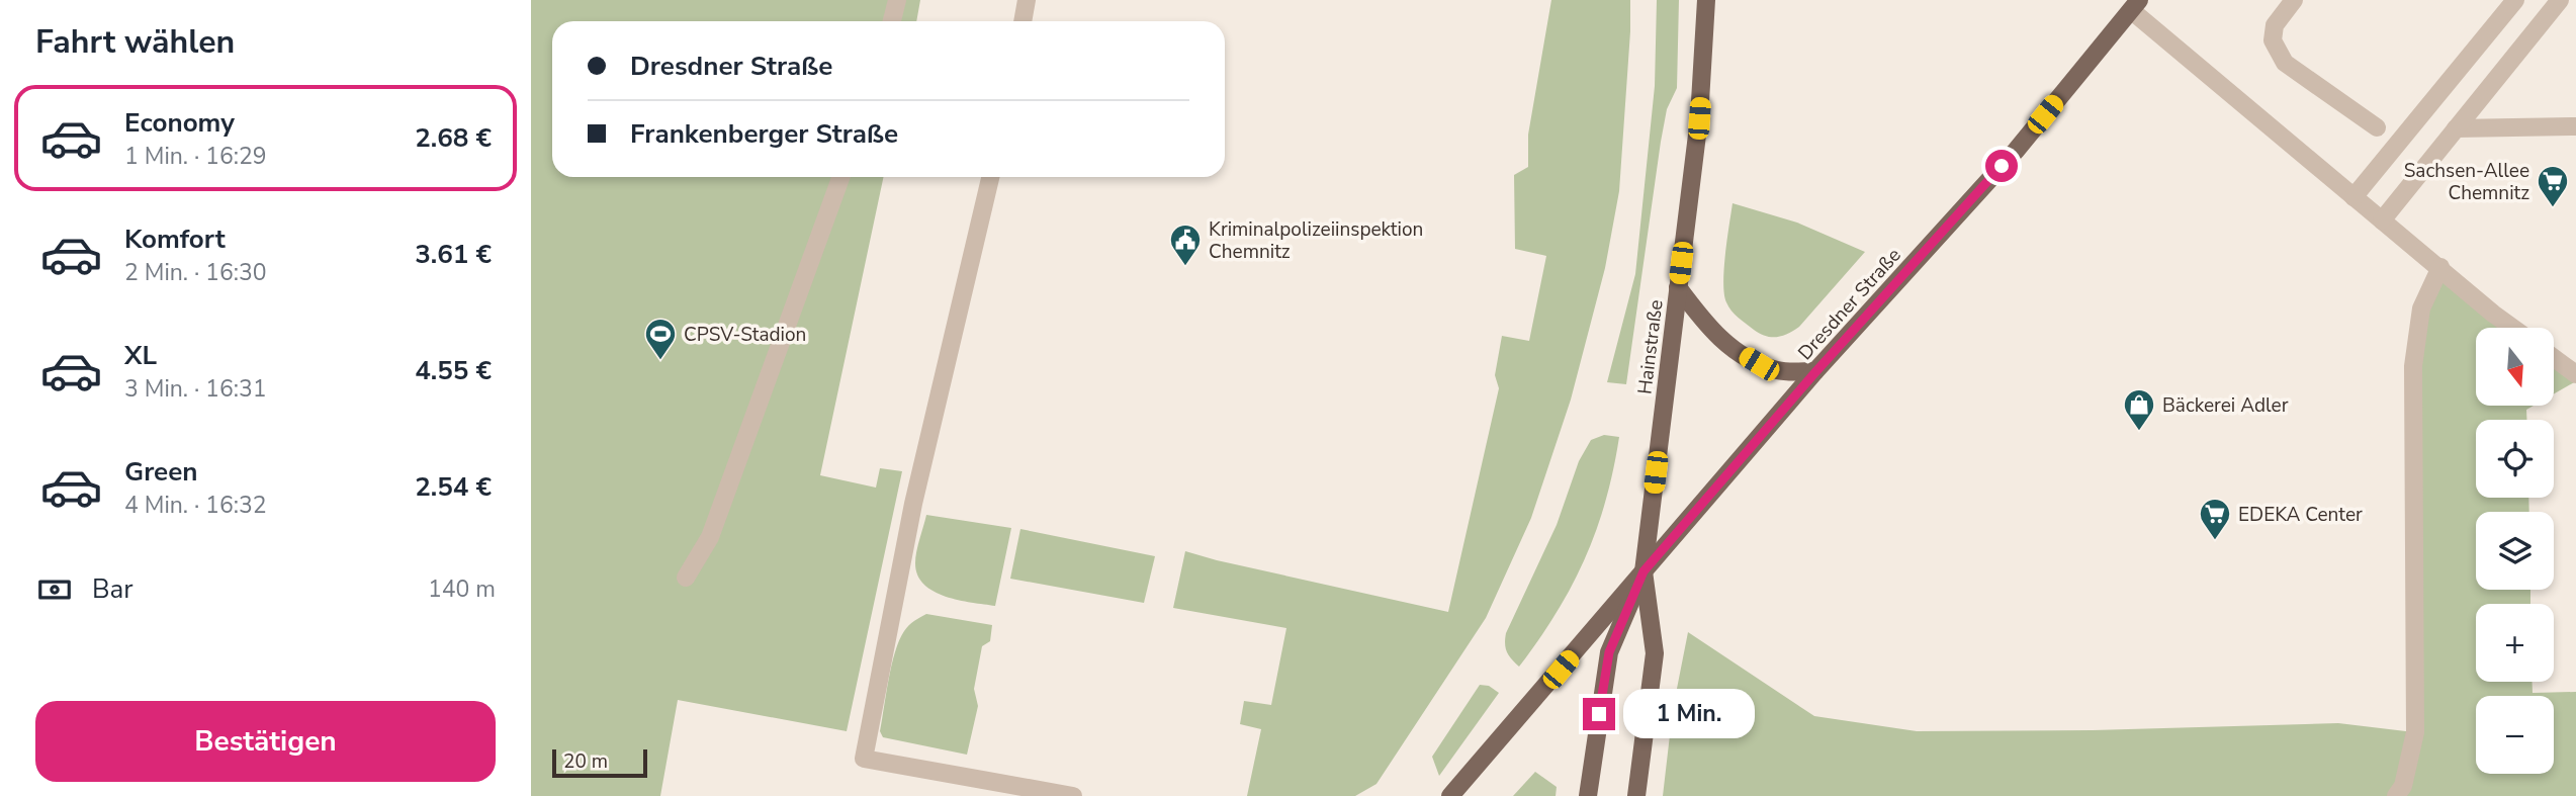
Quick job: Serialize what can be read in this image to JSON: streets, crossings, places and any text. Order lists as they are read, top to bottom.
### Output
{
  "streets": {
    "main road": ["Dresdner Straße", "Hainstraße"]
  },
  "crossings": [
    ["Dresdner Straße", "Hainstraße"]
  ],
  "places": {
    "supermarket": ["Sachsen-Allee Chemnitz", "EDEKA Center"],
    "public building": ["Kriminalpolizeiinspektion Chemnitz"],
    "sports": ["CPSV-Stadion"],
    "shop": ["Bäckerei Adler"]
  },
  "scale_bar": "20 m",
  "north": "bottom",
  "page": {
    "heading": "Fahrt wählen",
    "banner": ["Dresdner Straße", "Frankenberger Straße"],
    "list": [
      {
        "name": "Economy",
        "note": "1 Min. · 16:29",
        "value": "2.68 €"
      },
      {
        "name": "Komfort",
        "note": "2 Min. · 16:30",
        "value": "3.61 €"
      },
      {
        "name": "XL",
        "note": "3 Min. · 16:31",
        "value": "4.55 €"
      },
      {
        "name": "Green",
        "note": "4 Min. · 16:32",
        "value": "2.54 €"
      }
    ],
    "map_buttons": ["+", "−"],
    "pay": ["Bar", "140 m"],
    "buttons": "Bestätigen",
    "bubble": "1 Min.",
    "scale": "20 m"
  }
}
